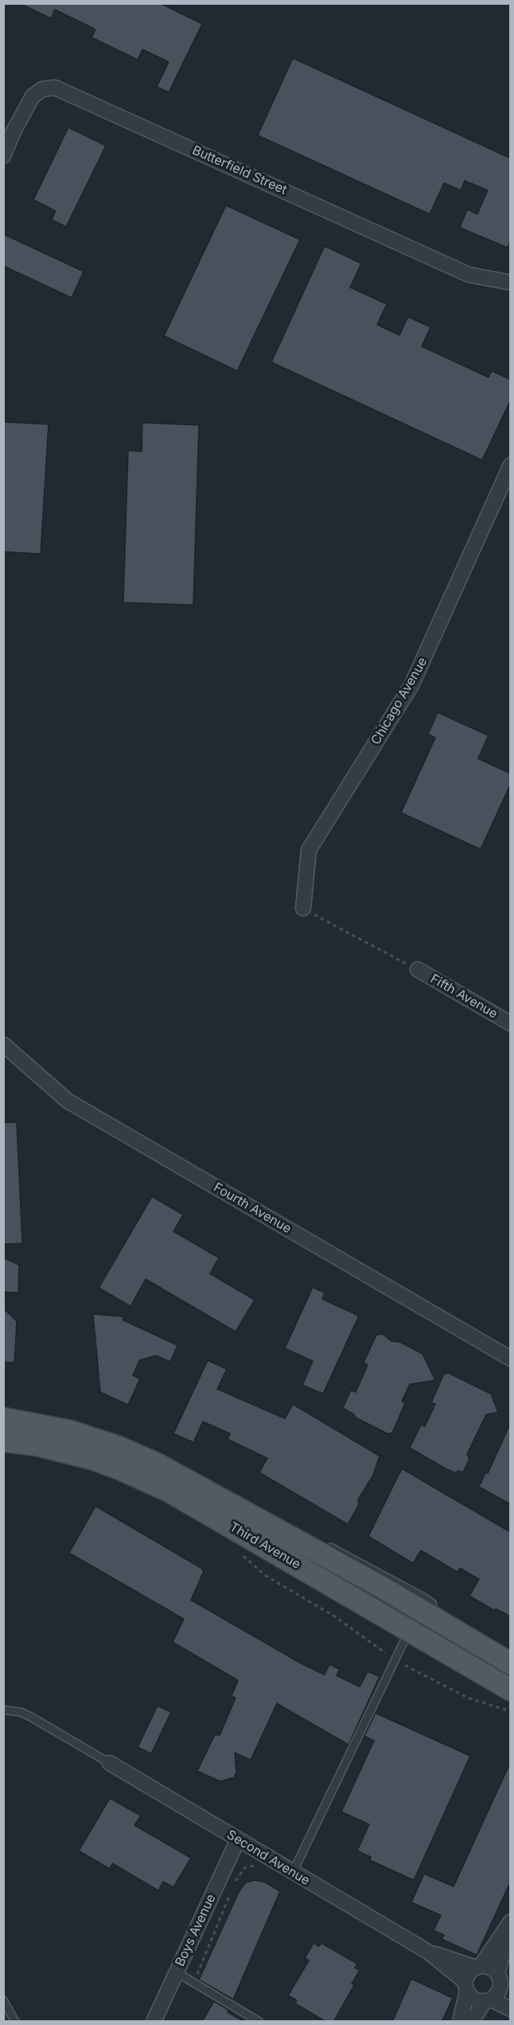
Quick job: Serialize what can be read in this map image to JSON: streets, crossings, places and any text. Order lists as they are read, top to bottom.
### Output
{
  "streets": {
    "main road": ["Third Avenue"],
    "street": [
      "Butterfield Street",
      "Chicago Avenue",
      "Fifth Avenue",
      "Fourth Avenue",
      "Second Avenue",
      "Boys Avenue"
    ]
  },
  "crossings": [
    ["Second Avenue", "Boys Avenue"]
  ]
}
